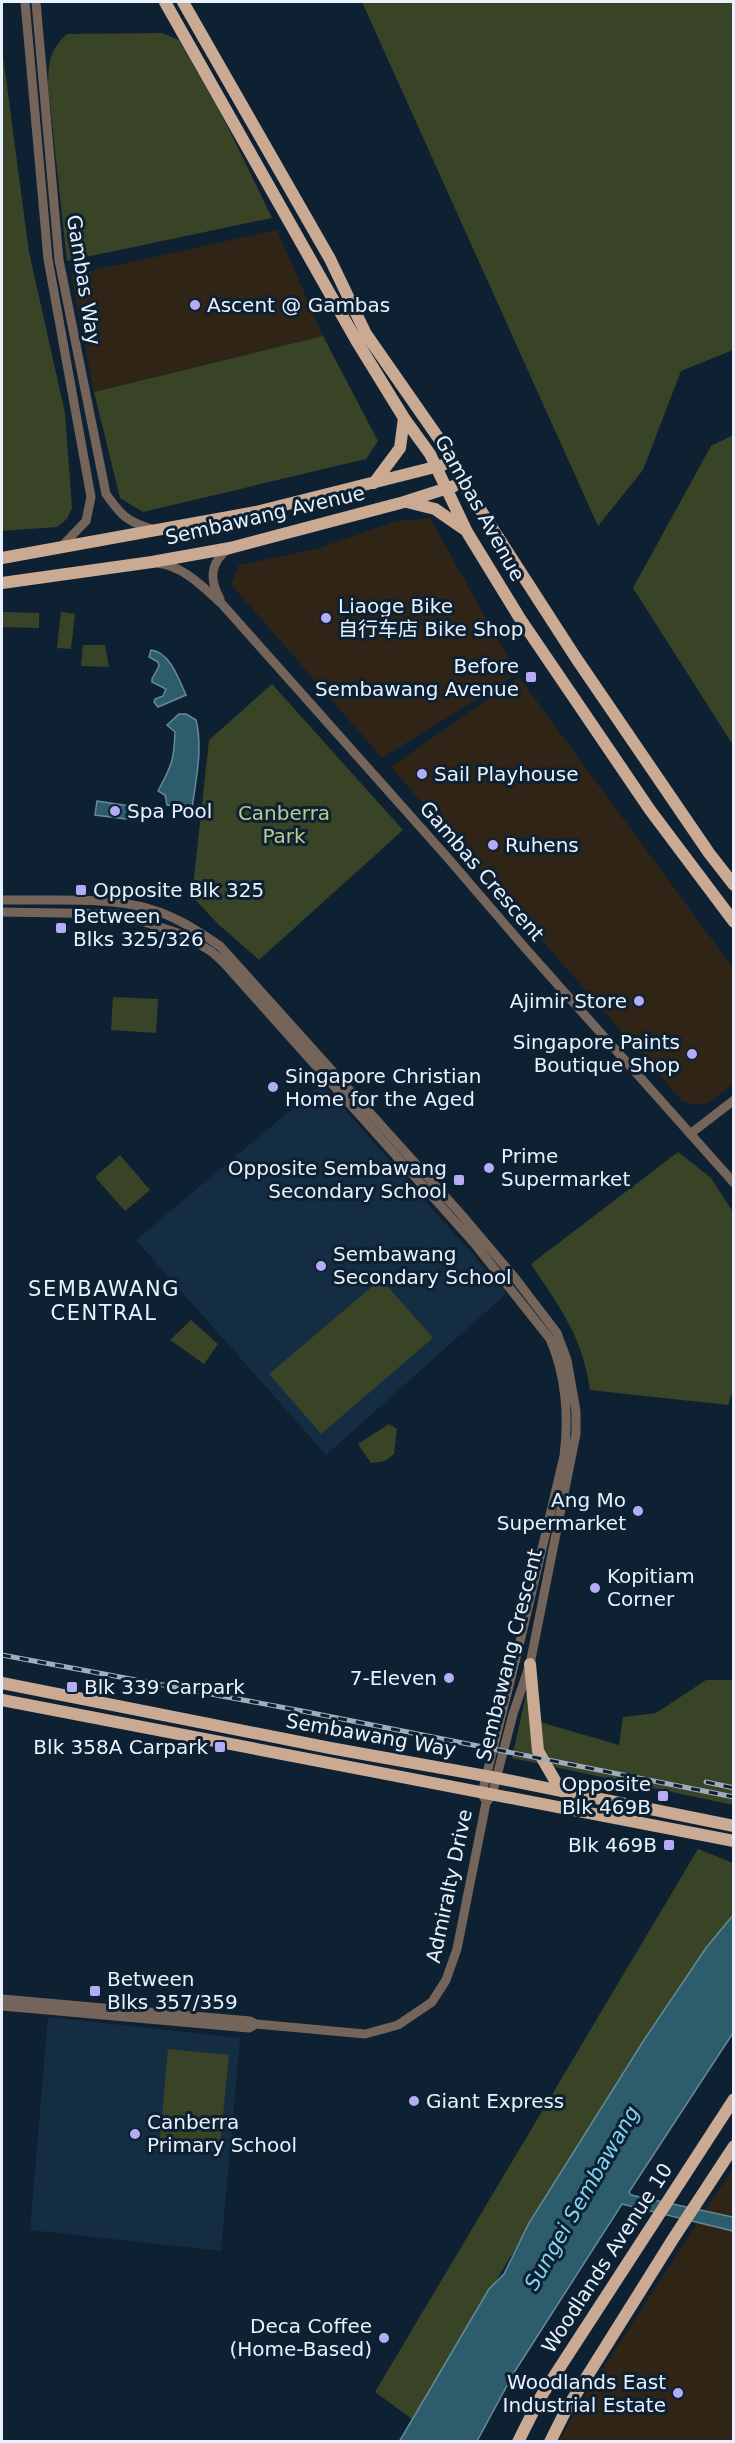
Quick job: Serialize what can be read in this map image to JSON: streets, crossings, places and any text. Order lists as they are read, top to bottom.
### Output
{
  "streets": {
    "main road": [
      "Gambas Avenue",
      "Sembawang Avenue",
      "Sembawang Way",
      "Woodlands Avenue 10"
    ],
    "street": [
      "Gambas Way",
      "Gambas Crescent",
      "Sembawang Crescent",
      "Admiralty Drive"
    ]
  },
  "crossings": [
    ["Gambas Way", "Sembawang Avenue"],
    ["Gambas Avenue", "Sembawang Avenue"],
    ["Sembawang Avenue", "Gambas Crescent"],
    ["Sembawang Crescent", "Sembawang Way"],
    ["Sembawang Crescent", "Admiralty Drive"],
    ["Sembawang Way", "Admiralty Drive"]
  ],
  "districts": ["SEMBAWANG CENTRAL"],
  "water": ["Sungei Sembawang"],
  "parks": ["Canberra Park"],
  "places": {
    "other": [
      "Ascent @ Gambas",
      "Liaoge Bike 自行车店 Bike Shop",
      "Sail Playhouse",
      "Spa Pool",
      "Ruhens",
      "Ajimir Store",
      "Singapore Paints Boutique Shop",
      "Singapore Christian Home for the Aged",
      "Prime Supermarket",
      "Sembawang Secondary School",
      "Ang Mo Supermarket",
      "Kopitiam Corner",
      "7-Eleven",
      "Giant Express",
      "Canberra Primary School",
      "Deca Coffee (Home-Based)",
      "Woodlands East Industrial Estate"
    ],
    "transit": [
      "Before Sembawang Avenue",
      "Opposite Blk 325",
      "Between Blks 325/326",
      "Opposite Sembawang Secondary School",
      "Blk 339 Carpark",
      "Blk 358A Carpark",
      "Opposite Blk 469B",
      "Blk 469B",
      "Between Blks 357/359"
    ]
  }
}
